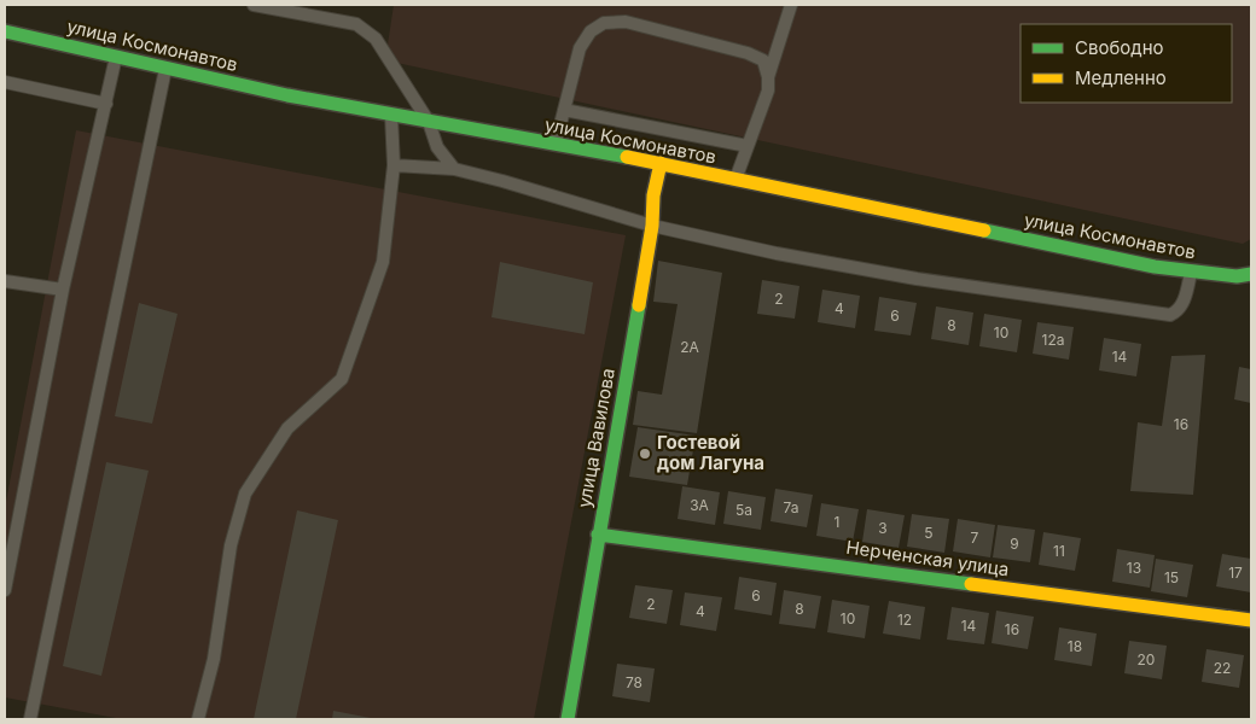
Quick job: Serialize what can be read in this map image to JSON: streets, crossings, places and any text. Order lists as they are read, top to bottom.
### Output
{
  "streets": {
    "street": ["улица Космонавтов", "улица Вавилова", "Нерченская улица"]
  },
  "crossings": [
    ["улица Космонавтов", "улица Вавилова"],
    ["улица Вавилова", "Нерченская улица"]
  ],
  "places": ["Гостевой дом Лагуна"],
  "house_numbers": [
    "2",
    "4",
    "6",
    "8",
    "10",
    "12а",
    "2А",
    "14",
    "16",
    "3А",
    "7а",
    "5а",
    "1",
    "3",
    "5",
    "7",
    "9",
    "11",
    "13",
    "17",
    "15",
    "6",
    "2",
    "8",
    "4",
    "10",
    "12",
    "14",
    "16",
    "18",
    "20",
    "22",
    "78"
  ],
  "legend": ["Свободно", "Медленно"]
}
